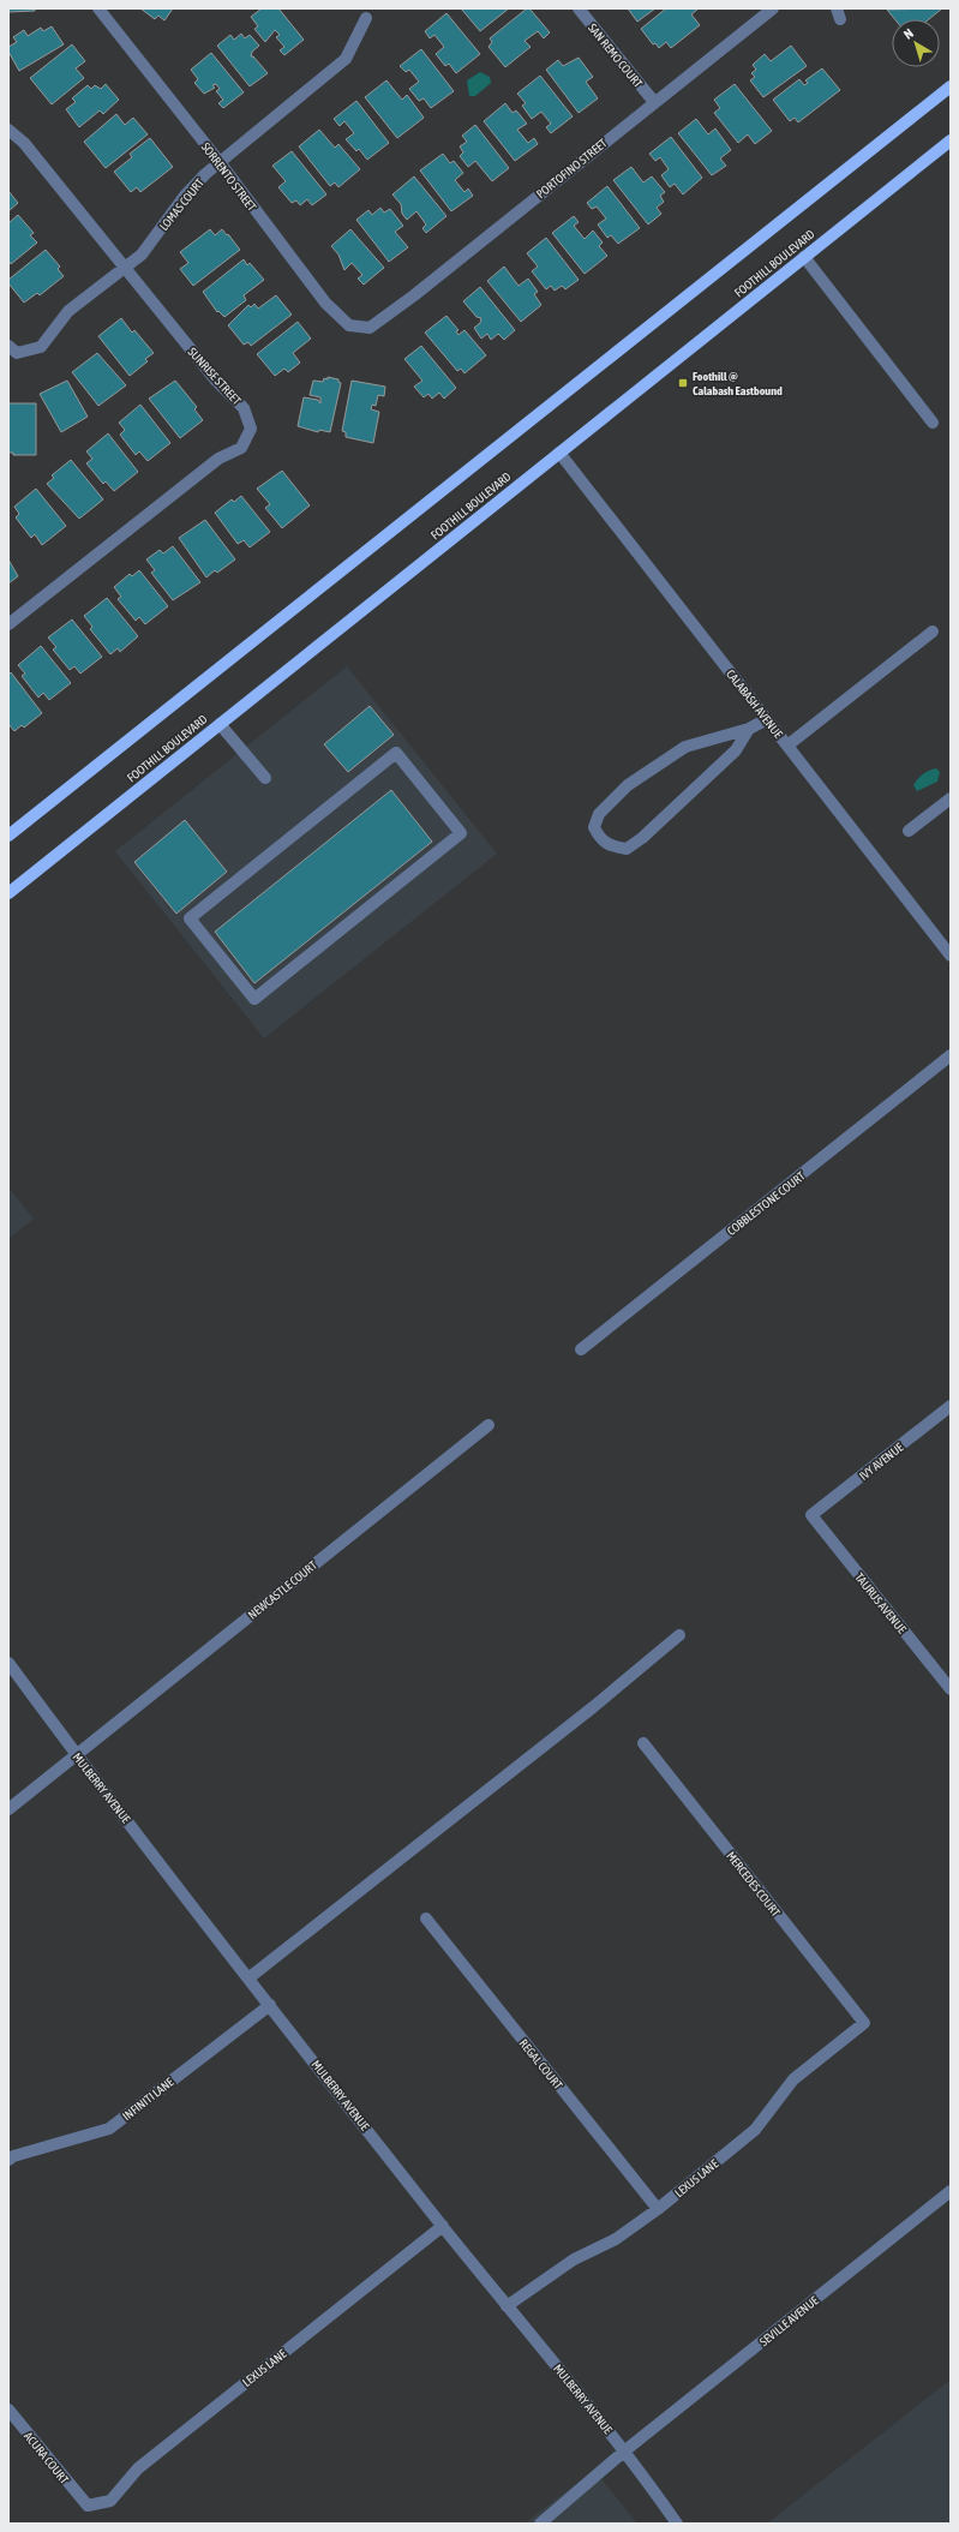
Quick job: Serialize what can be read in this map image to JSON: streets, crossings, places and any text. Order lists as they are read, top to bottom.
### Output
{
  "streets": {
    "main road": ["FOOTHILL BOULEVARD"],
    "street": [
      "SAN REMO COURT",
      "PORTOFINO STREET",
      "SORRENTO STREET",
      "LOMAS COURT",
      "SUNRISE STREET",
      "CALABASH AVENUE",
      "COBBLESTONE COURT",
      "IVY AVENUE",
      "NEWCASTLE COURT",
      "TAURUS AVENUE",
      "MULBERRY AVENUE",
      "MERCEDES COURT",
      "REGAL COURT",
      "INFINITI LANE",
      "LEXUS LANE",
      "SEVILLE AVENUE",
      "ACURA COURT"
    ]
  },
  "crossings": [
    ["SAN REMO COURT", "PORTOFINO STREET"],
    ["PORTOFINO STREET", "SORRENTO STREET"],
    ["SORRENTO STREET", "LOMAS COURT"],
    ["LOMAS COURT", "SUNRISE STREET"],
    ["FOOTHILL BOULEVARD", "CALABASH AVENUE"],
    ["IVY AVENUE", "TAURUS AVENUE"],
    ["NEWCASTLE COURT", "MULBERRY AVENUE"],
    ["MULBERRY AVENUE", "INFINITI LANE"],
    ["MULBERRY AVENUE", "LEXUS LANE"],
    ["MULBERRY AVENUE", "SEVILLE AVENUE"],
    ["MERCEDES COURT", "LEXUS LANE"],
    ["REGAL COURT", "LEXUS LANE"],
    ["LEXUS LANE", "ACURA COURT"]
  ],
  "places": {
    "transit": ["Foothill @ Calabash Eastbound"]
  },
  "north": "top left"
}
